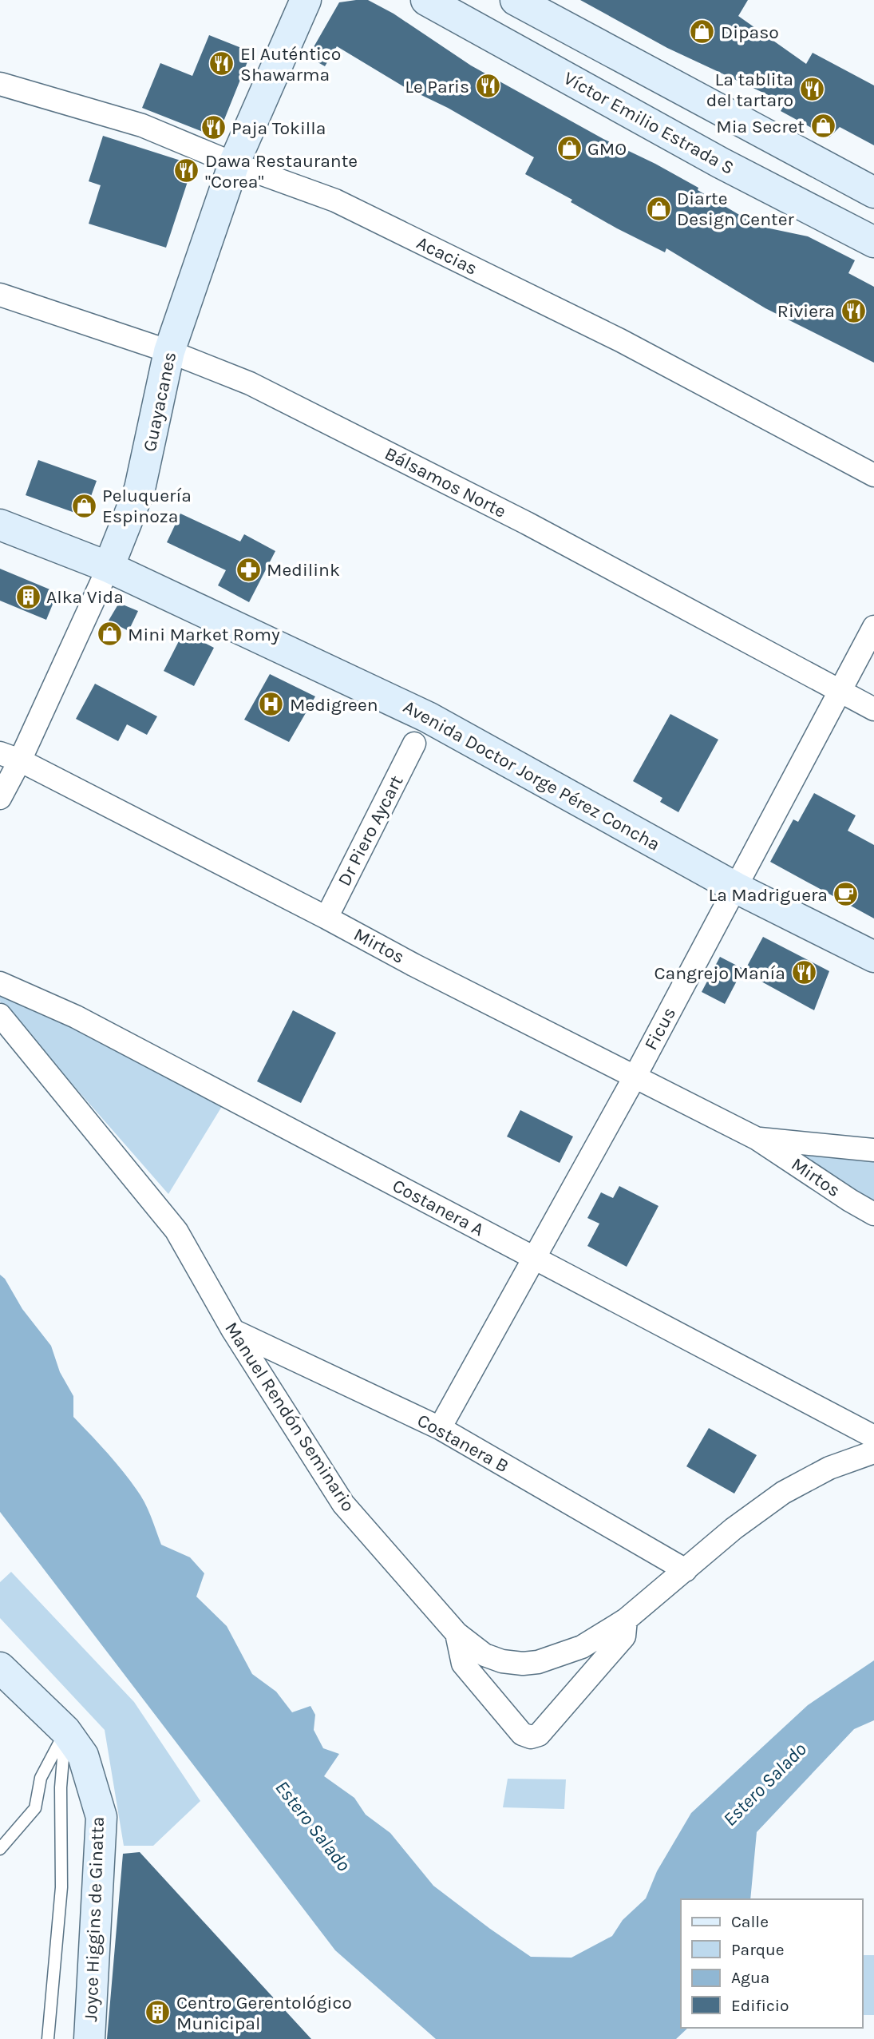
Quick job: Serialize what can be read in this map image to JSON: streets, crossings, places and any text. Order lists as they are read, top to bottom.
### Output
{
  "streets": {
    "street": [
      "Víctor Emilio Estrada S",
      "Acacias",
      "Guayacanes",
      "Bálsamos Norte",
      "Avenida Doctor Jorge Pérez Concha",
      "Dr Piero Aycart",
      "Mirtos",
      "Ficus",
      "Costanera A",
      "Manuel Rendón Seminario",
      "Costanera B",
      "Joyce Higgins de Ginatta"
    ]
  },
  "crossings": [
    ["Acacias", "Guayacanes"],
    ["Guayacanes", "Bálsamos Norte"],
    ["Guayacanes", "Avenida Doctor Jorge Pérez Concha"],
    ["Guayacanes", "Mirtos"],
    ["Bálsamos Norte", "Ficus"],
    ["Avenida Doctor Jorge Pérez Concha", "Ficus"],
    ["Dr Piero Aycart", "Mirtos"],
    ["Mirtos", "Ficus"],
    ["Ficus", "Costanera A"],
    ["Ficus", "Costanera B"],
    ["Manuel Rendón Seminario", "Costanera B"]
  ],
  "water": ["Estero Salado"],
  "places": {
    "shop": [
      "Dipaso",
      "Mia Secret",
      "GMO",
      "Diarte Design Center",
      "Peluquería Espinoza",
      "Mini Market Romy"
    ],
    "restaurant": [
      "El Auténtico Shawarma",
      "Le Paris",
      "La tablita del tartaro",
      "Paja Tokilla",
      "Dawa Restaurante \"Corea\"",
      "Riviera",
      "Cangrejo Manía"
    ],
    "pharmacy": ["Medilink"],
    "building": ["Alka Vida", "Centro Gerentológico Municipal"],
    "hospital": ["Medigreen"],
    "cafe": ["La Madriguera"]
  },
  "legend": [
    "Calle",
    "Parque",
    "Agua",
    "Edificio"
  ]
}
